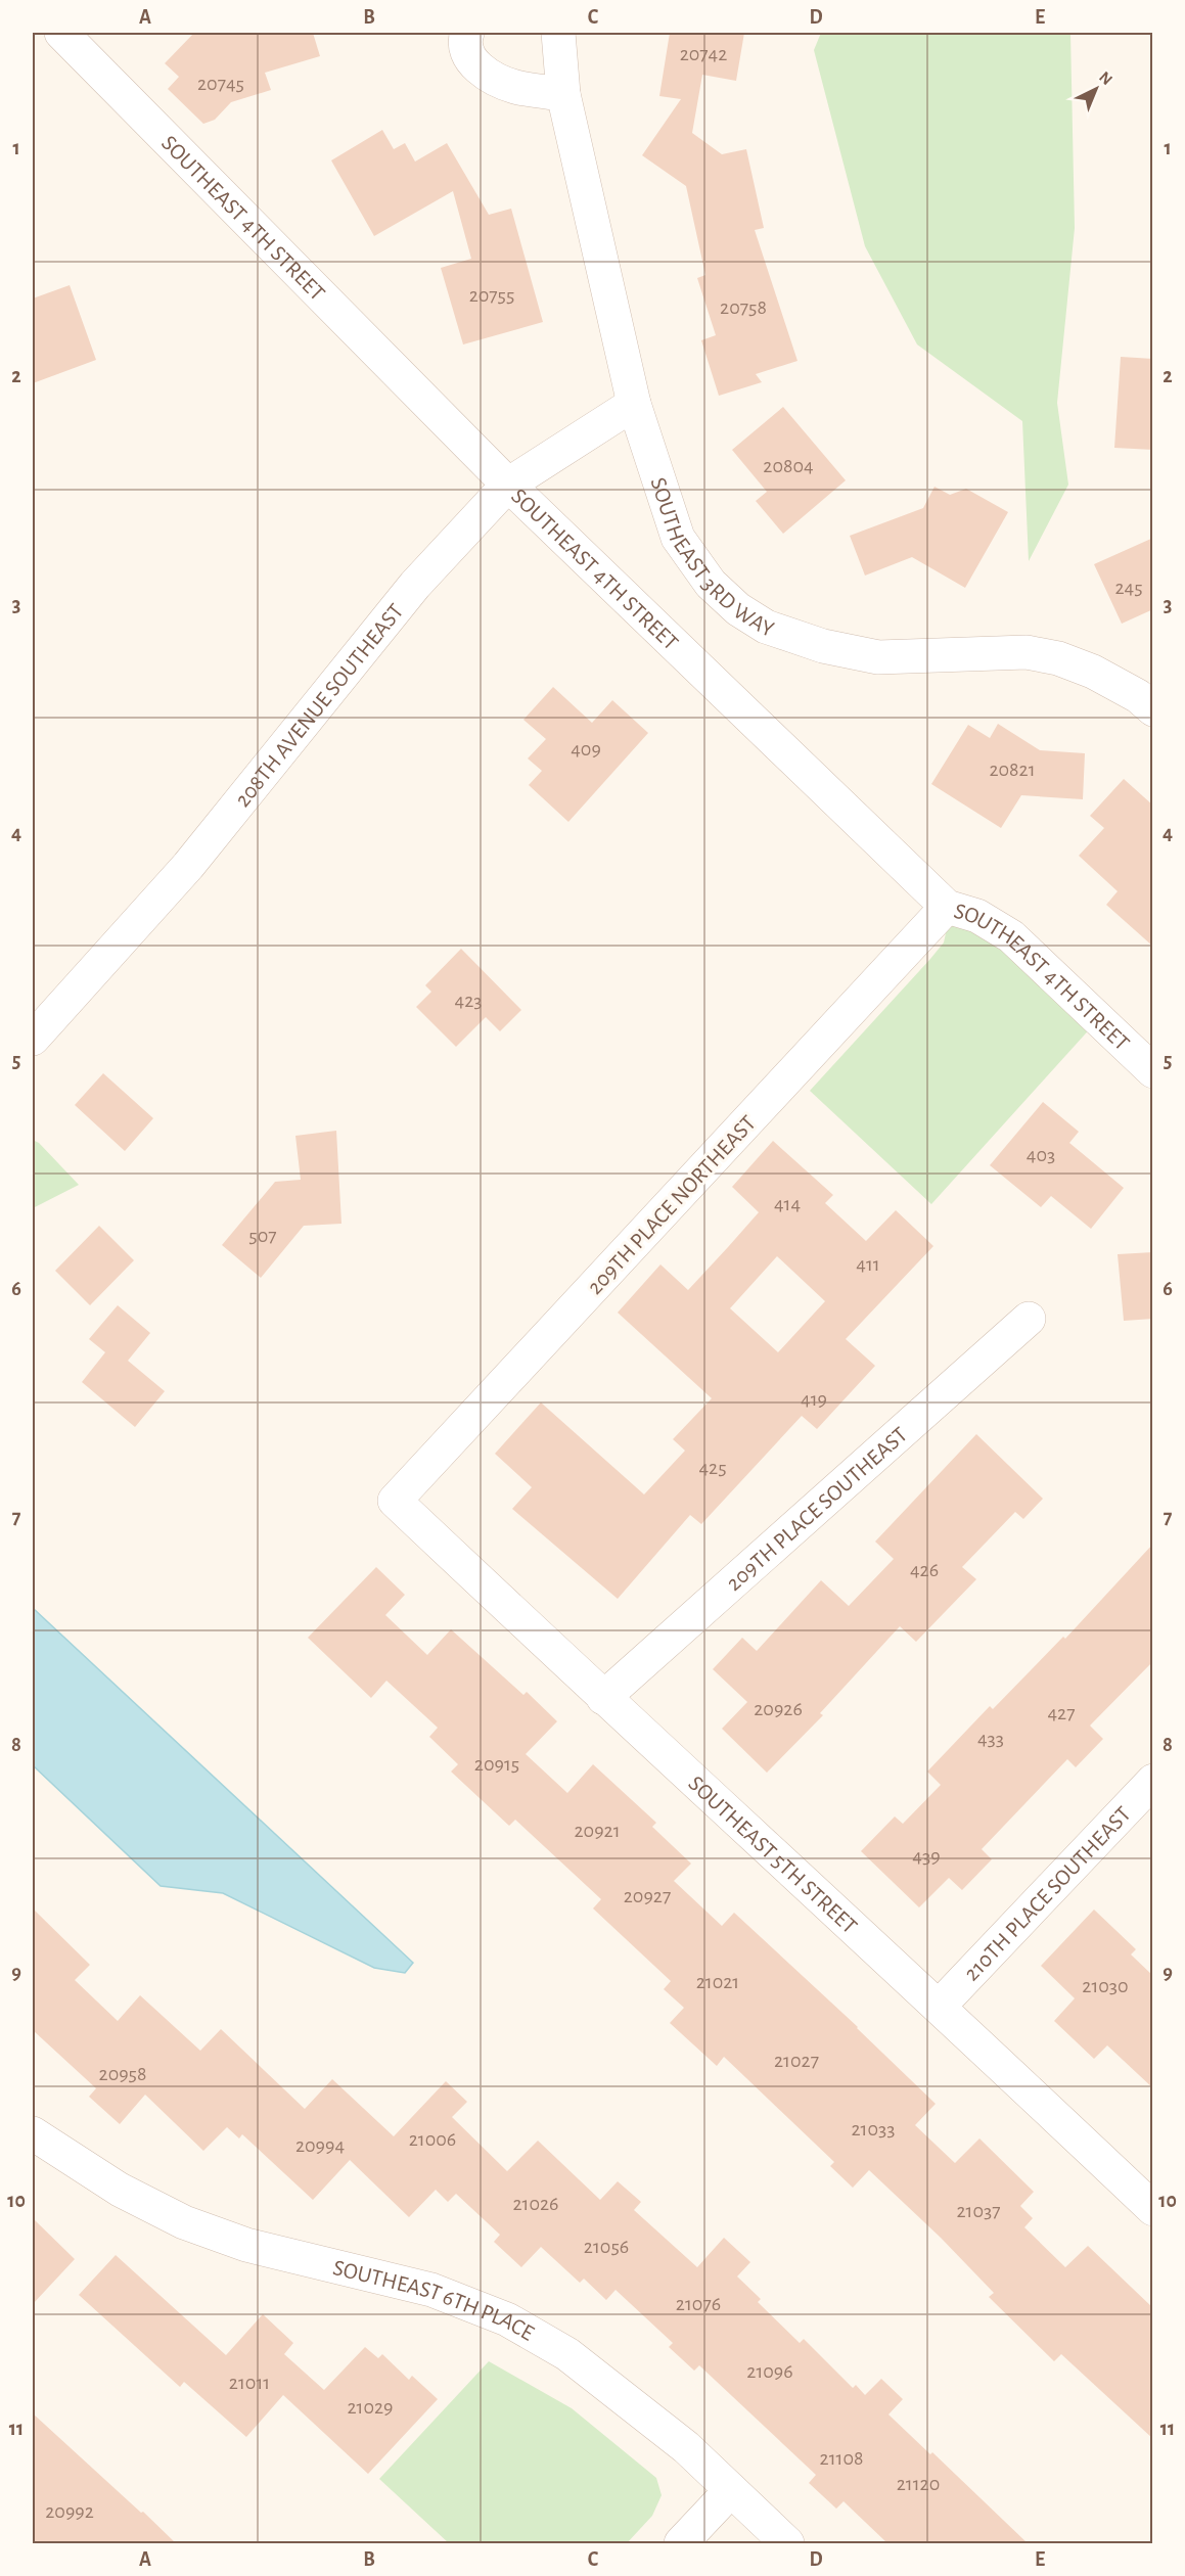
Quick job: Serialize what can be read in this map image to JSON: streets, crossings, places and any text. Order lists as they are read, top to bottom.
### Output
{
  "streets": {
    "street": [
      "SOUTHEAST 4TH STREET",
      "SOUTHEAST 3RD WAY",
      "208TH AVENUE SOUTHEAST",
      "209TH PLACE NORTHEAST",
      "209TH PLACE SOUTHEAST",
      "SOUTHEAST 5TH STREET",
      "210TH PLACE SOUTHEAST",
      "SOUTHEAST 6TH PLACE"
    ]
  },
  "crossings": [
    ["SOUTHEAST 4TH STREET", "208TH AVENUE SOUTHEAST"],
    ["SOUTHEAST 4TH STREET", "209TH PLACE NORTHEAST"],
    ["SOUTHEAST 3RD WAY", "208TH AVENUE SOUTHEAST"],
    ["209TH PLACE NORTHEAST", "SOUTHEAST 5TH STREET"],
    ["209TH PLACE SOUTHEAST", "SOUTHEAST 5TH STREET"],
    ["SOUTHEAST 5TH STREET", "210TH PLACE SOUTHEAST"]
  ],
  "house_numbers": [
    "20742",
    "20745",
    "20755",
    "20758",
    "20804",
    "245",
    "409",
    "20821",
    "423",
    "403",
    "414",
    "507",
    "411",
    "419",
    "425",
    "426",
    "20926",
    "427",
    "433",
    "20915",
    "20921",
    "439",
    "20927",
    "21021",
    "21030",
    "21027",
    "20958",
    "21033",
    "21006",
    "20994",
    "21026",
    "21037",
    "21056",
    "21076",
    "21096",
    "21011",
    "21029",
    "21108",
    "21120",
    "20992"
  ],
  "north": "top right",
  "grid": {
    "columns": [
      "A",
      "B",
      "C",
      "D",
      "E"
    ],
    "rows": [
      "1",
      "2",
      "3",
      "4",
      "5",
      "6",
      "7",
      "8",
      "9",
      "10",
      "11"
    ]
  }
}
